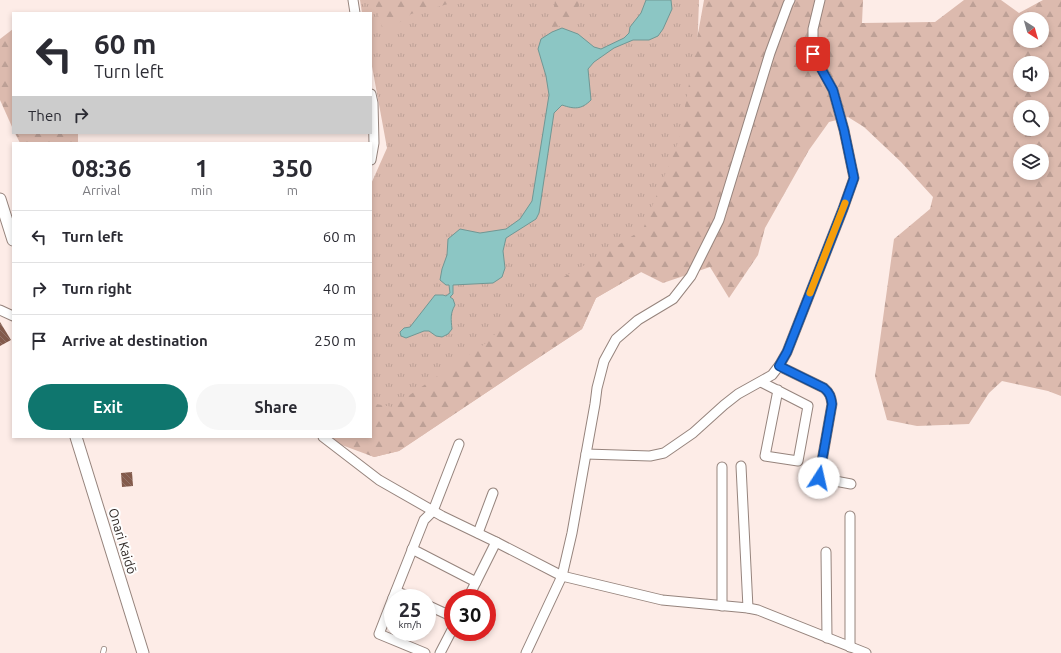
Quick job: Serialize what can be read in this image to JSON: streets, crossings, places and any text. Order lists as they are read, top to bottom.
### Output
{
  "streets": {
    "street": ["Onari Kaidō"]
  },
  "north": "bottom right",
  "page": {
    "turn": ["60 m", "Turn left"],
    "then": "Then",
    "eta": [
      "08:36",
      "Arrival",
      "1",
      "min",
      "350",
      "m"
    ],
    "list": [
      {
        "name": "Turn left",
        "value": "60 m"
      },
      {
        "name": "Turn right",
        "value": "40 m"
      },
      {
        "name": "Arrive at destination",
        "value": "250 m"
      }
    ],
    "buttons": ["Exit", "Share"],
    "speed": "25 km/h",
    "limit": "30"
  }
}
